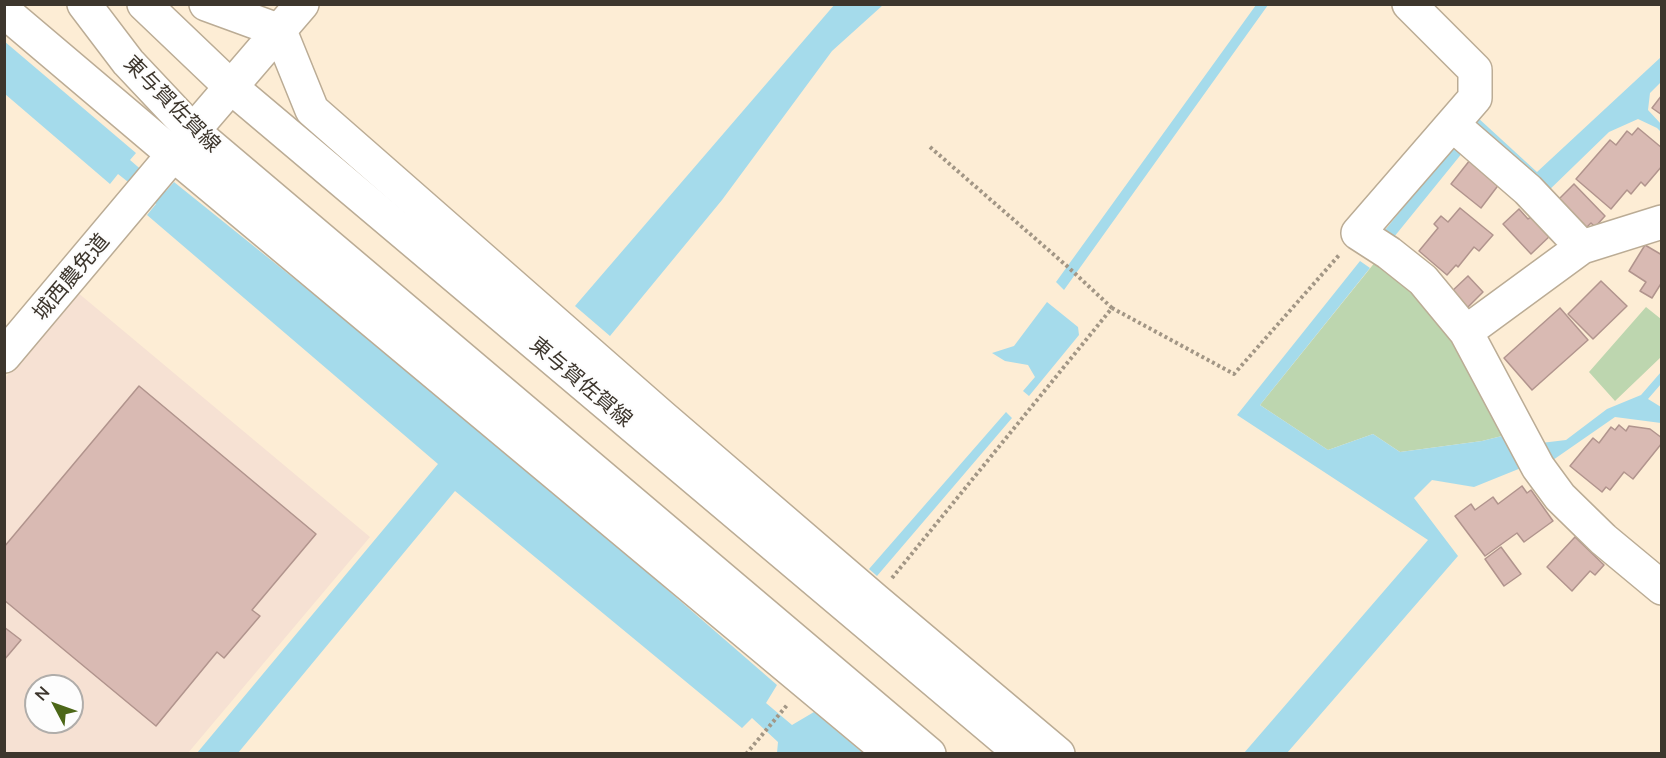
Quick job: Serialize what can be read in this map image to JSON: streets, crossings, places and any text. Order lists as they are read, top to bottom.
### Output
{
  "streets": {
    "main road": ["東与賀佐賀線", "城西農免道"]
  },
  "crossings": [
    ["東与賀佐賀線", "城西農免道"]
  ],
  "north": "top left"
}
